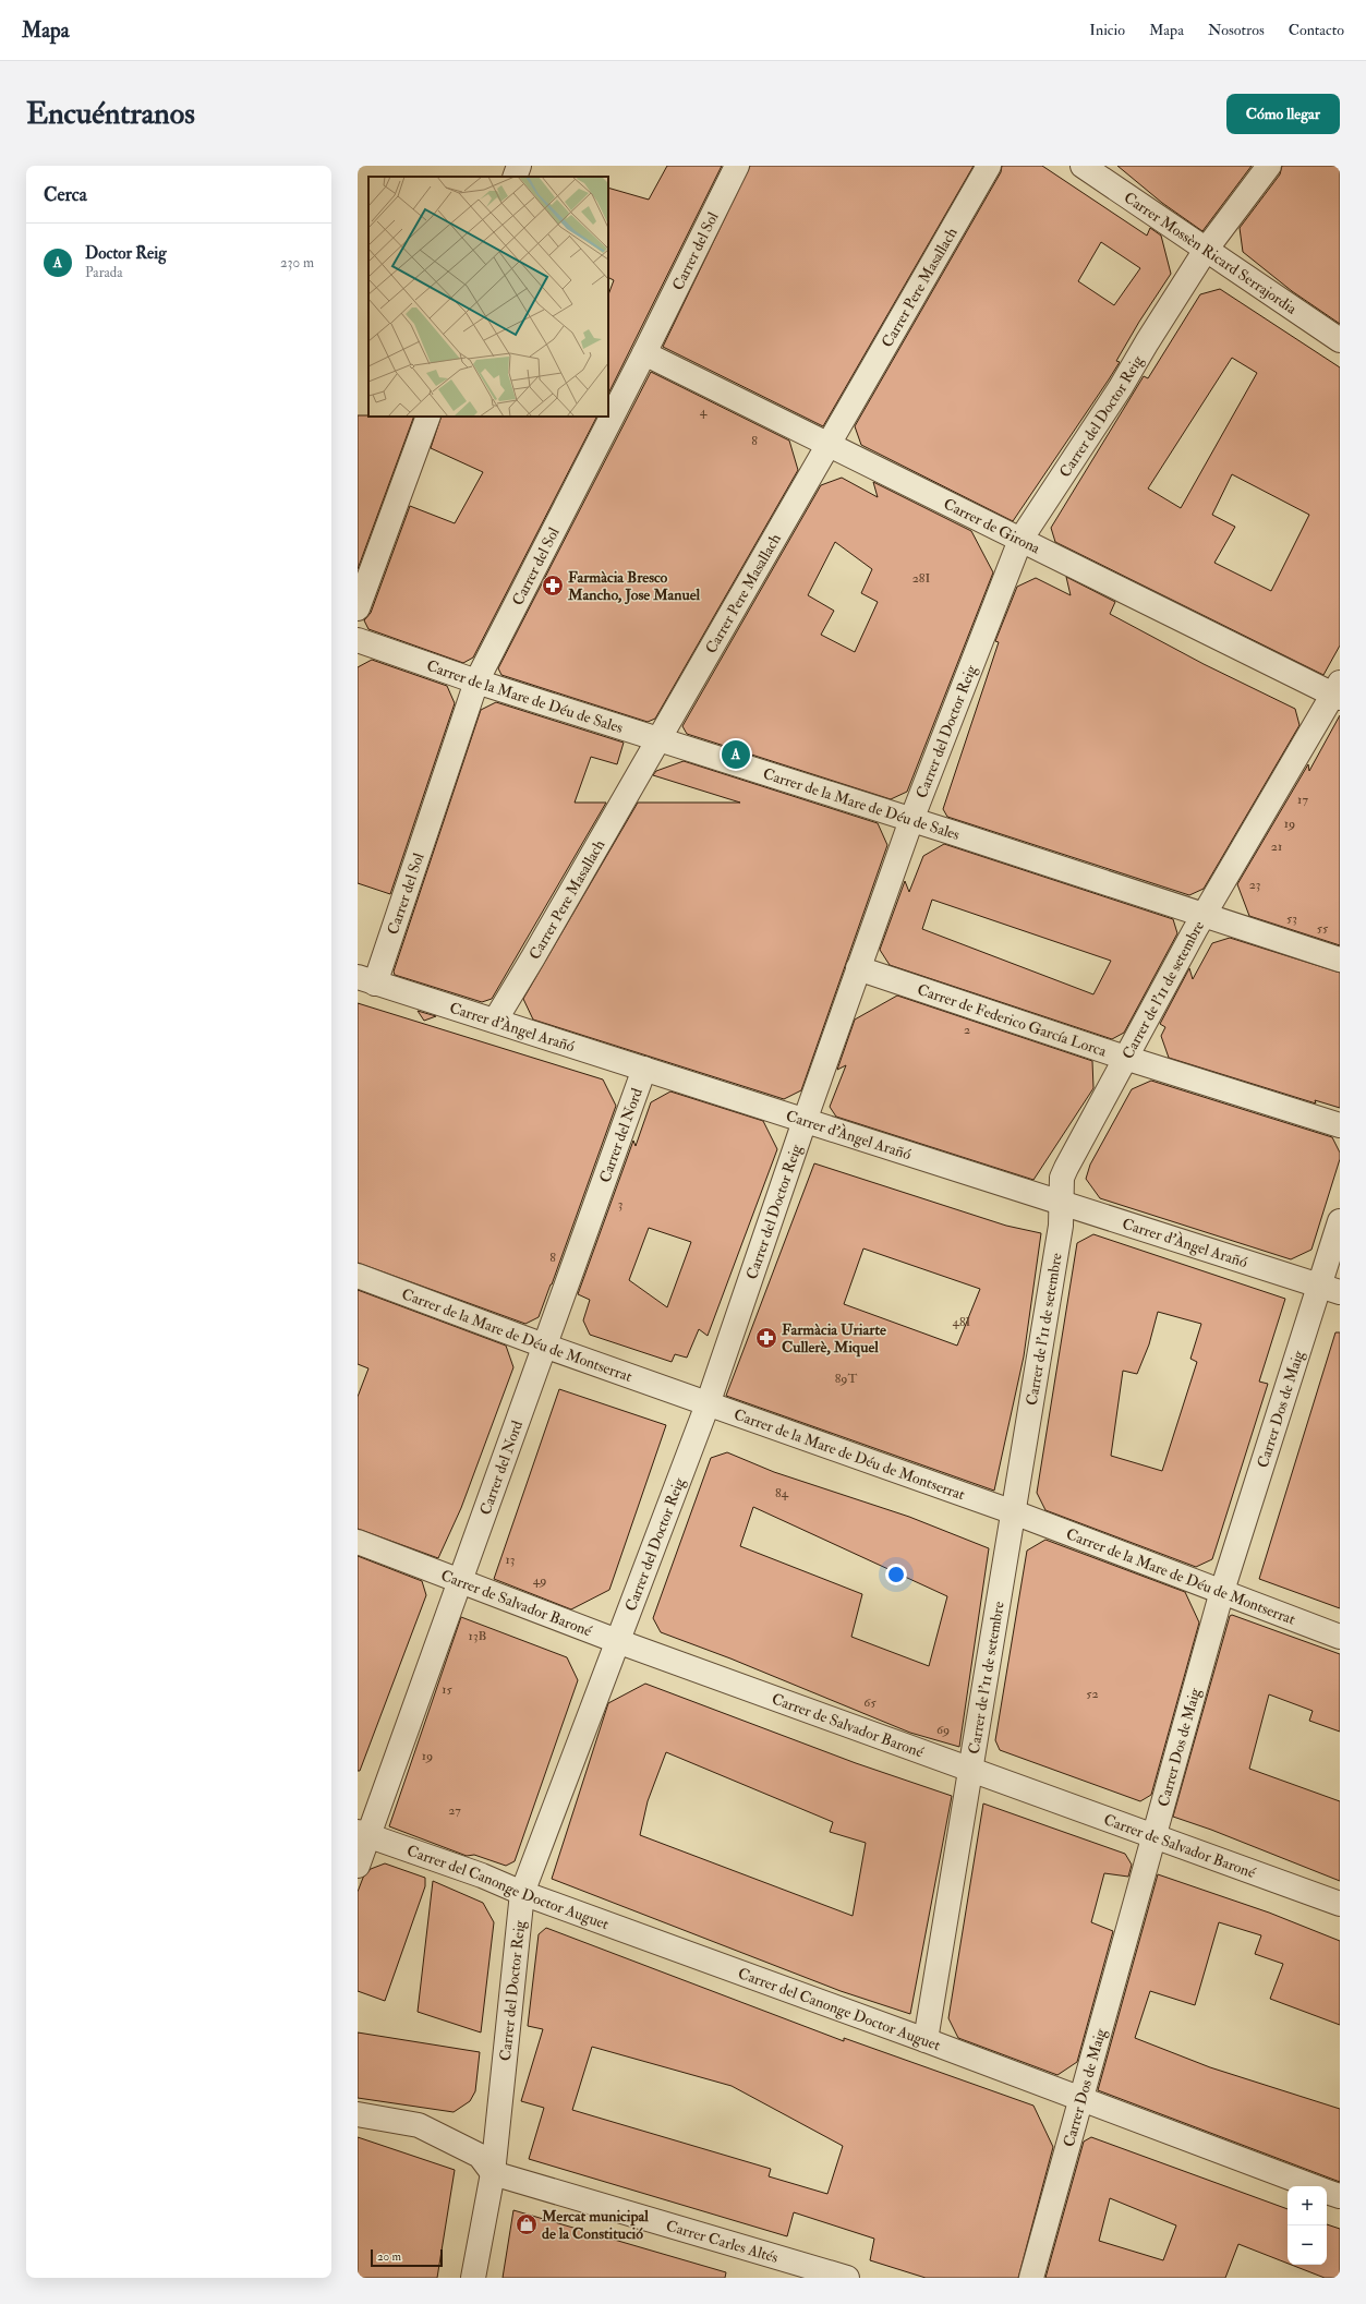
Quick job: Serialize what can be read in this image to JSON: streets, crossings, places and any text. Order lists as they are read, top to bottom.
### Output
{
  "streets": {
    "street": [
      "Carrer del Sol",
      "Carrer Mossèn Ricard Serrajordia",
      "Carrer Pere Masallach",
      "Carrer del Doctor Reig",
      "Carrer de Girona",
      "Carrer de la Mare de Déu de Sales",
      "Carrer de l'11 de setembre",
      "Carrer de Federico García Lorca",
      "Carrer d'Àngel Arañó",
      "Carrer del Nord",
      "Carrer de la Mare de Déu de Montserrat",
      "Carrer Dos de Maig",
      "Carrer de Salvador Baroné",
      "Carrer del Canonge Doctor Auguet",
      "Carrer Carles Altés"
    ]
  },
  "crossings": [
    ["Carrer del Sol", "Carrer de Girona"],
    ["Carrer del Sol", "Carrer de la Mare de Déu de Sales"],
    ["Carrer del Sol", "Carrer d'Àngel Arañó"],
    ["Carrer Mossèn Ricard Serrajordia", "Carrer del Doctor Reig"],
    ["Carrer Pere Masallach", "Carrer de Girona"],
    ["Carrer Pere Masallach", "Carrer de la Mare de Déu de Sales"],
    ["Carrer Pere Masallach", "Carrer d'Àngel Arañó"],
    ["Carrer del Doctor Reig", "Carrer de Girona"],
    ["Carrer del Doctor Reig", "Carrer de la Mare de Déu de Sales"],
    ["Carrer del Doctor Reig", "Carrer de Federico García Lorca"],
    ["Carrer del Doctor Reig", "Carrer d'Àngel Arañó"],
    ["Carrer del Doctor Reig", "Carrer de la Mare de Déu de Montserrat"],
    ["Carrer del Doctor Reig", "Carrer de Salvador Baroné"],
    ["Carrer del Doctor Reig", "Carrer del Canonge Doctor Auguet"],
    ["Carrer del Doctor Reig", "Carrer Carles Altés"],
    ["Carrer de Girona", "Carrer de l'11 de setembre"],
    ["Carrer de la Mare de Déu de Sales", "Carrer de l'11 de setembre"],
    ["Carrer de l'11 de setembre", "Carrer de Federico García Lorca"],
    ["Carrer de l'11 de setembre", "Carrer d'Àngel Arañó"],
    ["Carrer de l'11 de setembre", "Carrer de la Mare de Déu de Montserrat"],
    ["Carrer de l'11 de setembre", "Carrer de Salvador Baroné"],
    ["Carrer de l'11 de setembre", "Carrer del Canonge Doctor Auguet"],
    ["Carrer d'Àngel Arañó", "Carrer del Nord"],
    ["Carrer d'Àngel Arañó", "Carrer Dos de Maig"],
    ["Carrer del Nord", "Carrer de la Mare de Déu de Montserrat"],
    ["Carrer del Nord", "Carrer de Salvador Baroné"],
    ["Carrer del Nord", "Carrer del Canonge Doctor Auguet"],
    ["Carrer de la Mare de Déu de Montserrat", "Carrer Dos de Maig"],
    ["Carrer Dos de Maig", "Carrer de Salvador Baroné"],
    ["Carrer Dos de Maig", "Carrer del Canonge Doctor Auguet"]
  ],
  "places": {
    "pharmacy": ["Farmàcia Bresco Mancho, Jose Manuel", "Farmàcia Uriarte Cullerè, Miquel"],
    "shop": ["Mercat municipal de la Constitució"]
  },
  "house_numbers": [
    "4",
    "8",
    "28I",
    "17",
    "19",
    "21",
    "23",
    "53",
    "55",
    "2",
    "3",
    "8",
    "48I",
    "89T",
    "84",
    "13",
    "49",
    "13B",
    "15",
    "52",
    "65",
    "69",
    "19",
    "27"
  ],
  "scale_bar": "20 m",
  "page": {
    "header": "Mapa",
    "nav": [
      "Inicio",
      "Mapa",
      "Nosotros",
      "Contacto"
    ],
    "buttons": "Cómo llegar",
    "title": "Encuéntranos",
    "heading": "Cerca",
    "list": [
      {
        "mark": "A",
        "name": "Doctor Reig",
        "note": "Parada",
        "value": "230 m"
      }
    ],
    "pins": "A",
    "map_buttons": ["+", "−"],
    "scale": "20 m"
  }
}
